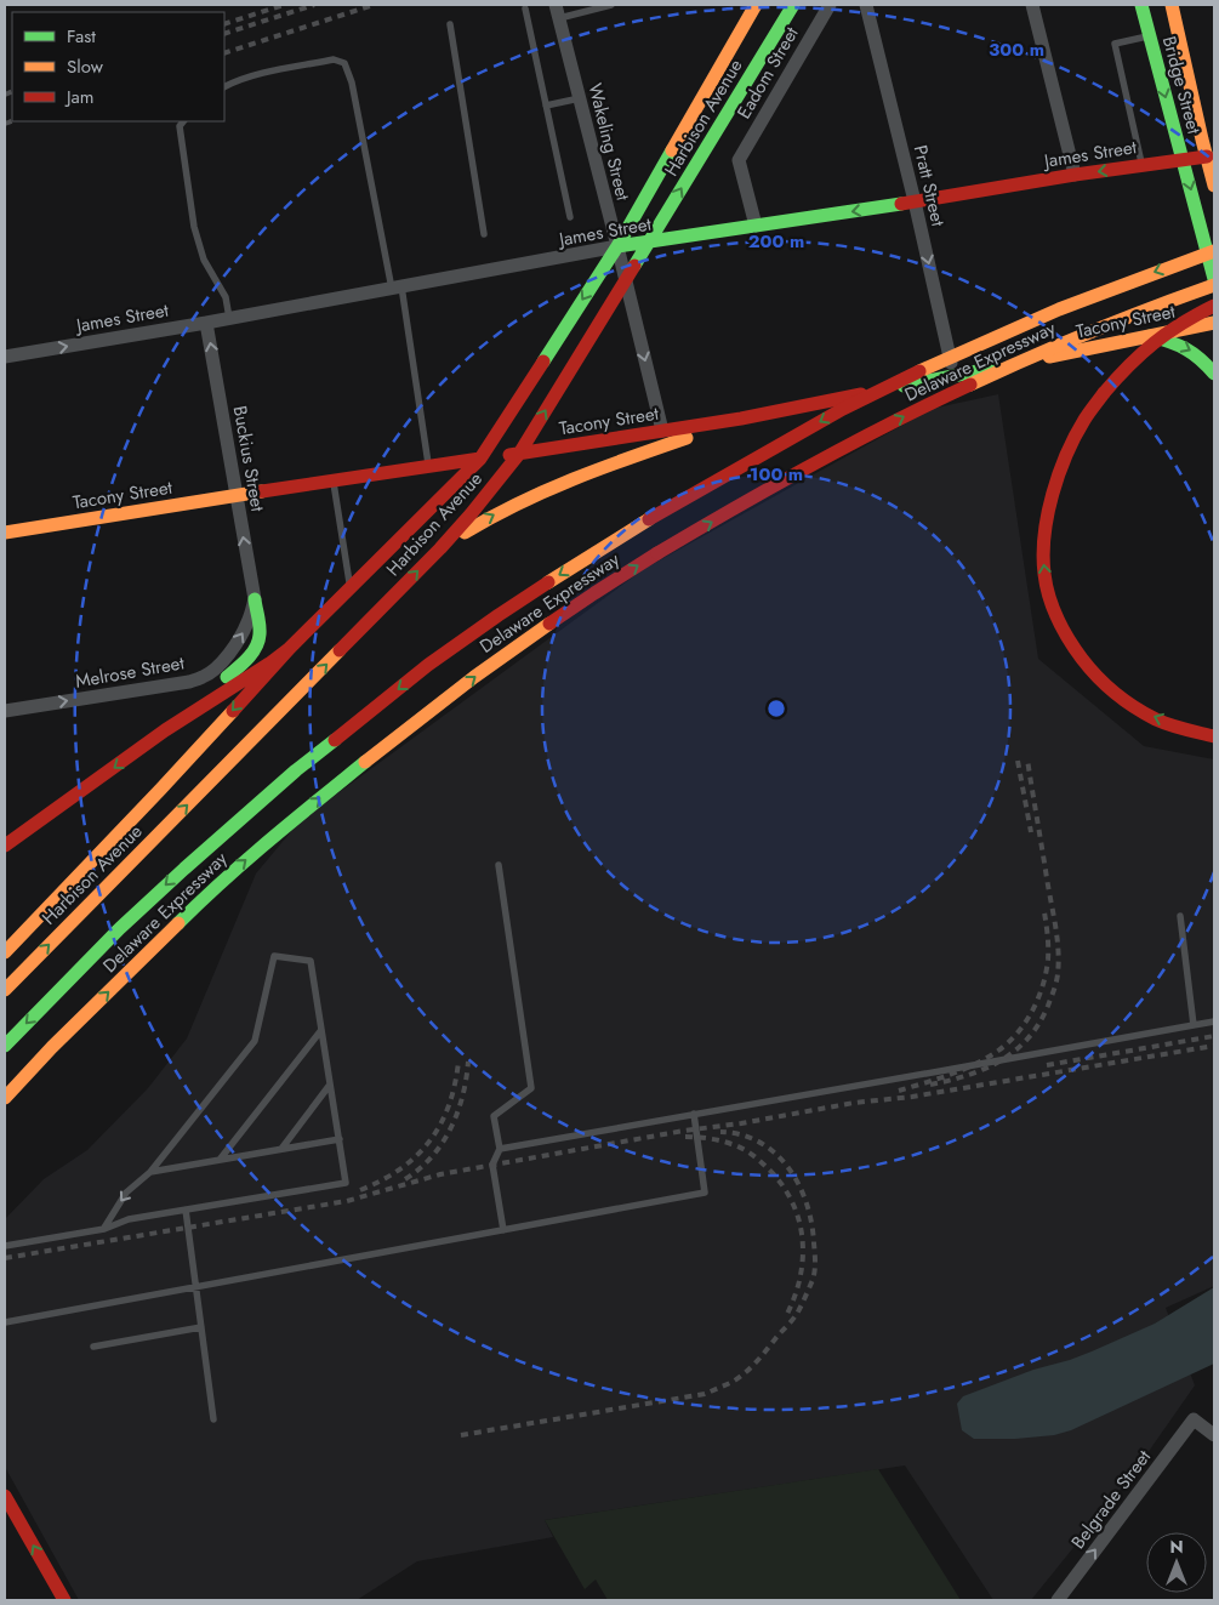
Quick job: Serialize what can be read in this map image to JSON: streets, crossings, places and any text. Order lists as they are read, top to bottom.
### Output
{
  "streets": {
    "main road": [
      "Bridge Street",
      "Harbison Avenue",
      "James Street",
      "Tacony Street",
      "Delaware Expressway"
    ],
    "street": [
      "Eadom Street",
      "Wakeling Street",
      "Pratt Street",
      "Buckius Street",
      "Melrose Street",
      "Belgrade Street"
    ]
  },
  "crossings": [
    ["Eadom Street", "James Street"],
    ["Bridge Street", "James Street"],
    ["Harbison Avenue", "Wakeling Street"],
    ["Harbison Avenue", "James Street"],
    ["Harbison Avenue", "Tacony Street"],
    ["Wakeling Street", "James Street"],
    ["Wakeling Street", "Tacony Street"],
    ["James Street", "Pratt Street"],
    ["James Street", "Buckius Street"],
    ["Pratt Street", "Tacony Street"],
    ["Tacony Street", "Buckius Street"],
    ["Buckius Street", "Melrose Street"]
  ],
  "one_way": [
    "Wakeling Street",
    "Pratt Street",
    "Buckius Street",
    "Melrose Street",
    "Belgrade Street"
  ],
  "legend": ["Fast", "Slow", "Jam"],
  "north": "top",
  "rings": ["300 m", "200 m", "100 m"]
}
